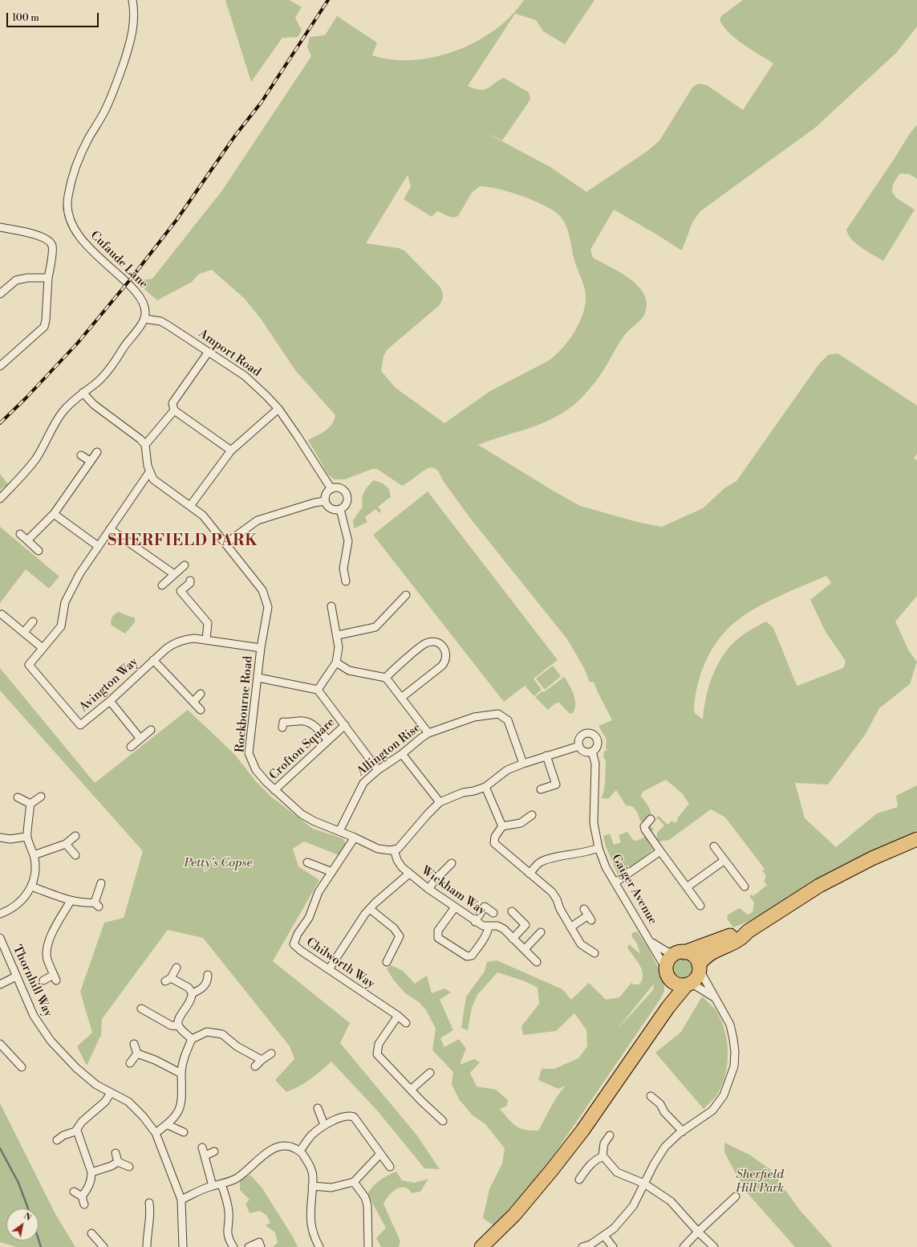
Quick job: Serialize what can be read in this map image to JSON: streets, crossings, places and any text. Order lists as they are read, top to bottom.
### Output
{
  "streets": {
    "street": [
      "Cufaude Lane",
      "Amport Road",
      "Avington Way",
      "Rockbourne Road",
      "Crofton Square",
      "Allington Rise",
      "Gaiger Avenue",
      "Wickham Way",
      "Chilworth Way",
      "Thornhill Way"
    ]
  },
  "crossings": [
    ["Cufaude Lane", "Amport Road"],
    ["Avington Way", "Rockbourne Road"],
    ["Rockbourne Road", "Crofton Square"],
    ["Rockbourne Road", "Allington Rise"],
    ["Rockbourne Road", "Wickham Way"],
    ["Rockbourne Road", "Chilworth Way"]
  ],
  "districts": ["SHERFIELD PARK"],
  "parks": ["Petty's Copse", "Sherfield Hill Park"],
  "scale_bar": "100 m",
  "north": "top right"
}
